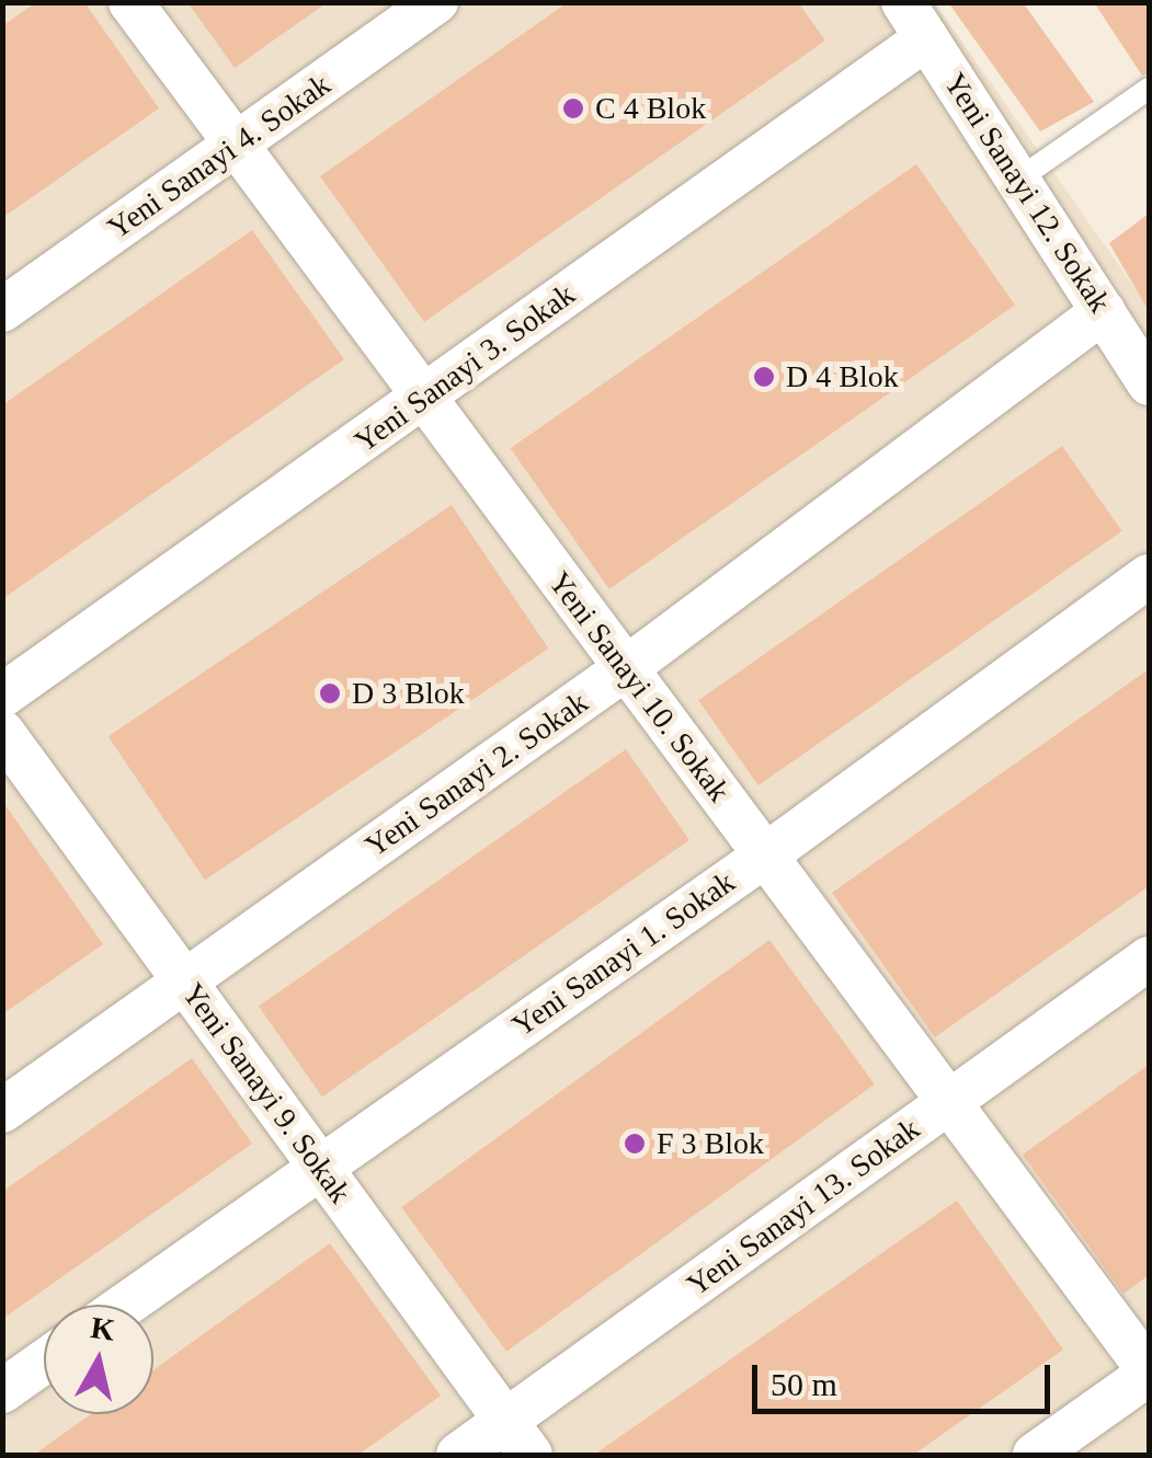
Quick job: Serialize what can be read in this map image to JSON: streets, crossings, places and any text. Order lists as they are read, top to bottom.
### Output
{
  "streets": {
    "street": [
      "Yeni Sanayi 4. Sokak",
      "Yeni Sanayi 12. Sokak",
      "Yeni Sanayi 3. Sokak",
      "Yeni Sanayi 10. Sokak",
      "Yeni Sanayi 2. Sokak",
      "Yeni Sanayi 1. Sokak",
      "Yeni Sanayi 9. Sokak",
      "Yeni Sanayi 13. Sokak"
    ]
  },
  "crossings": [
    ["Yeni Sanayi 4. Sokak", "Yeni Sanayi 10. Sokak"],
    ["Yeni Sanayi 12. Sokak", "Yeni Sanayi 3. Sokak"],
    ["Yeni Sanayi 12. Sokak", "Yeni Sanayi 2. Sokak"],
    ["Yeni Sanayi 3. Sokak", "Yeni Sanayi 10. Sokak"],
    ["Yeni Sanayi 10. Sokak", "Yeni Sanayi 2. Sokak"],
    ["Yeni Sanayi 10. Sokak", "Yeni Sanayi 1. Sokak"],
    ["Yeni Sanayi 10. Sokak", "Yeni Sanayi 13. Sokak"],
    ["Yeni Sanayi 2. Sokak", "Yeni Sanayi 9. Sokak"],
    ["Yeni Sanayi 1. Sokak", "Yeni Sanayi 9. Sokak"],
    ["Yeni Sanayi 9. Sokak", "Yeni Sanayi 13. Sokak"]
  ],
  "places": [
    "C 4 Blok",
    "D 4 Blok",
    "D 3 Blok",
    "F 3 Blok"
  ],
  "scale_bar": "50 m",
  "north": "top"
}
